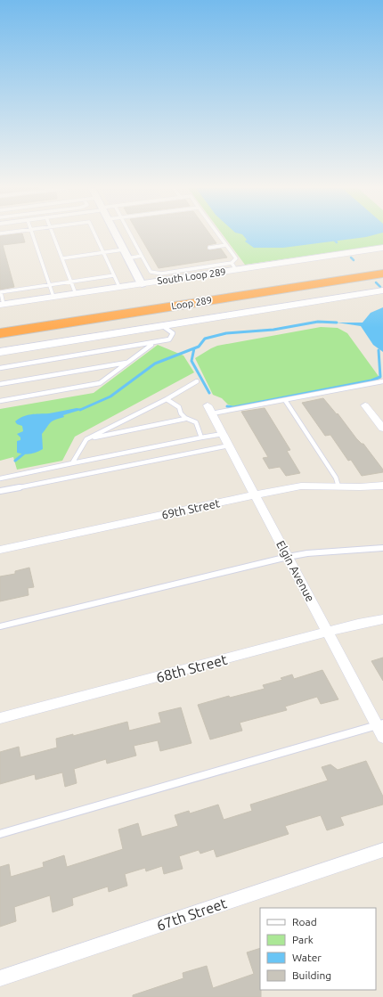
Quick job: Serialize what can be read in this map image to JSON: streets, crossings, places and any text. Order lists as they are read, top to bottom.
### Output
{
  "streets": {
    "highway": ["Loop 289"],
    "main road": ["South Loop 289"],
    "street": [
      "69th Street",
      "Elgin Avenue",
      "68th Street",
      "67th Street"
    ]
  },
  "crossings": [
    ["69th Street", "Elgin Avenue"],
    ["Elgin Avenue", "68th Street"]
  ],
  "legend": [
    "Road",
    "Park",
    "Water",
    "Building"
  ]
}
